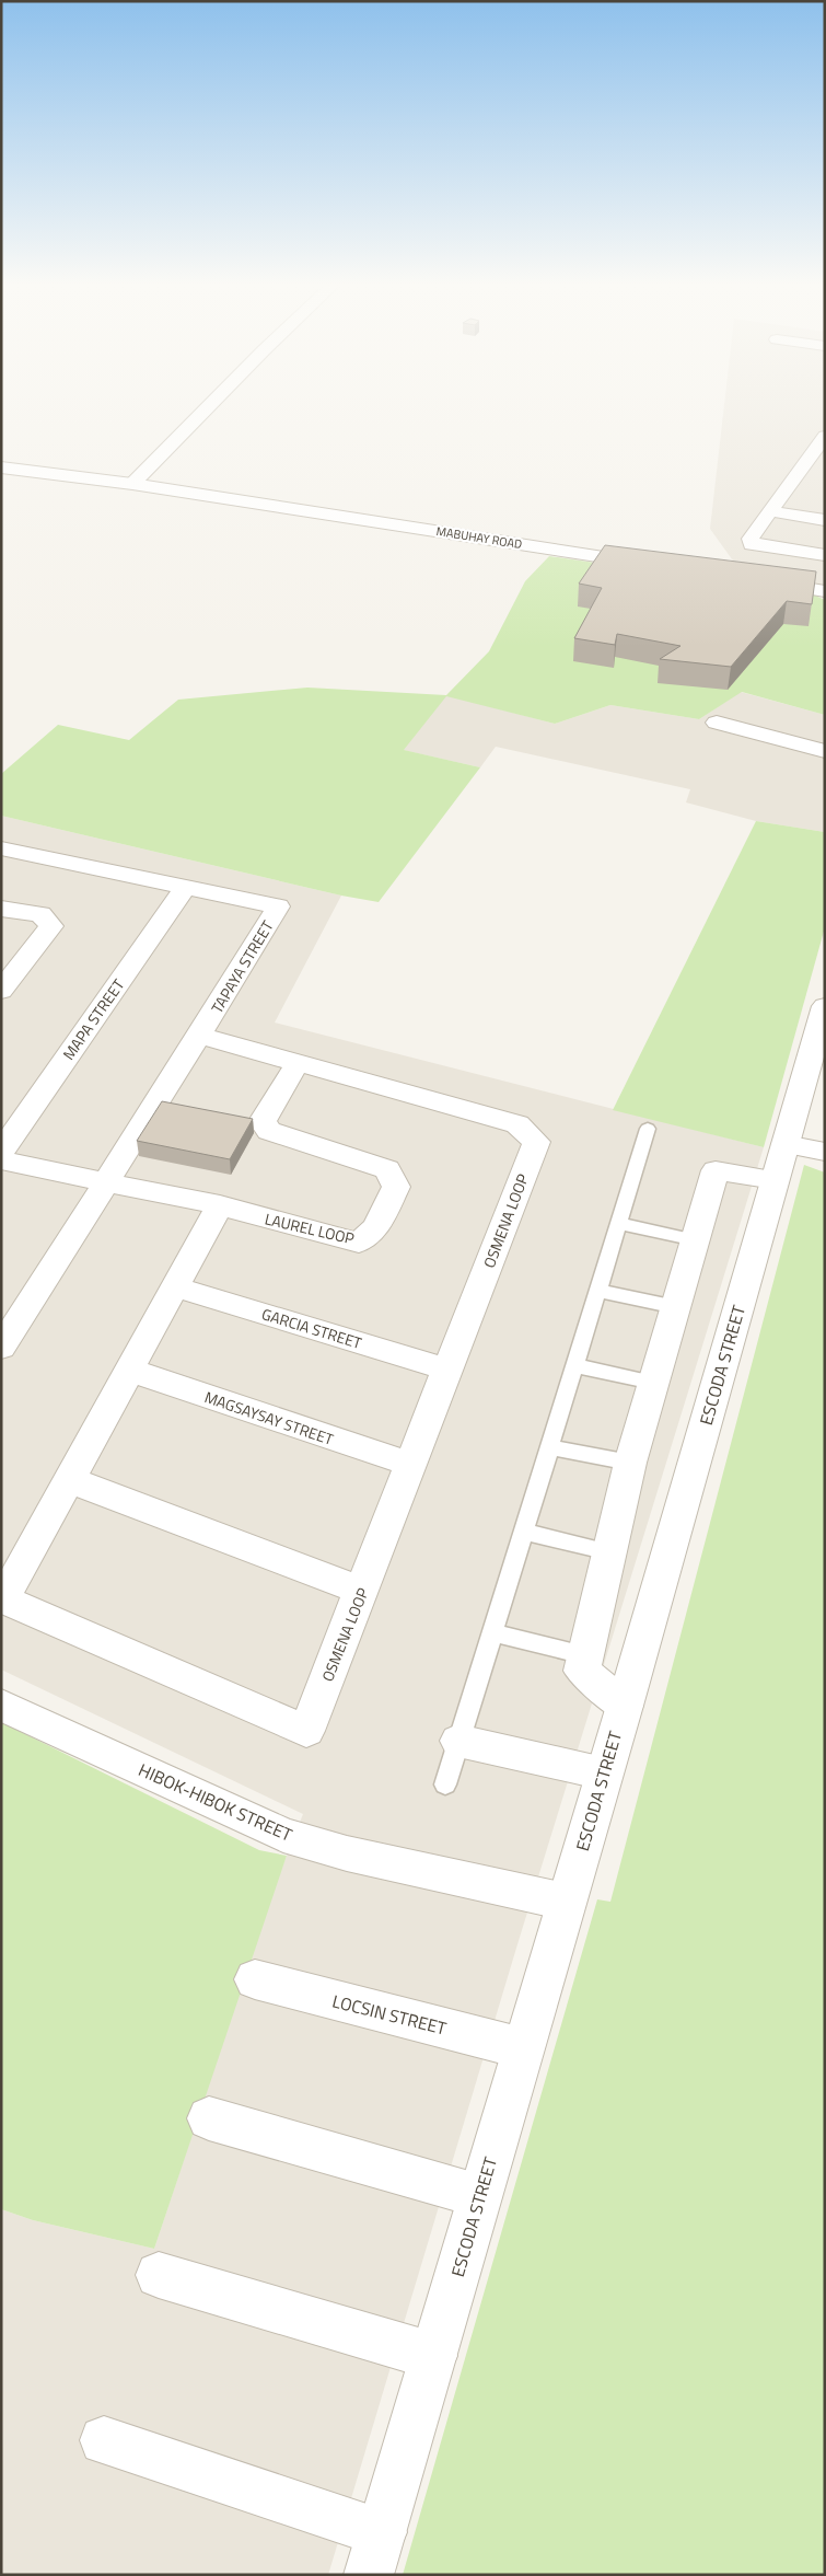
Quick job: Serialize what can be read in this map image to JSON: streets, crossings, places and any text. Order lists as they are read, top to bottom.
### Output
{
  "streets": {
    "street": [
      "MABUHAY ROAD",
      "TAPAYA STREET",
      "MAPA STREET",
      "OSMENA LOOP",
      "LAUREL LOOP",
      "GARCIA STREET",
      "ESCODA STREET",
      "MAGSAYSAY STREET",
      "HIBOK-HIBOK STREET",
      "LOCSIN STREET"
    ]
  },
  "crossings": [
    ["TAPAYA STREET", "MAPA STREET"],
    ["TAPAYA STREET", "OSMENA LOOP"],
    ["TAPAYA STREET", "LAUREL LOOP"],
    ["OSMENA LOOP", "LAUREL LOOP"],
    ["OSMENA LOOP", "GARCIA STREET"],
    ["OSMENA LOOP", "MAGSAYSAY STREET"],
    ["ESCODA STREET", "HIBOK-HIBOK STREET"],
    ["ESCODA STREET", "LOCSIN STREET"]
  ]
}
